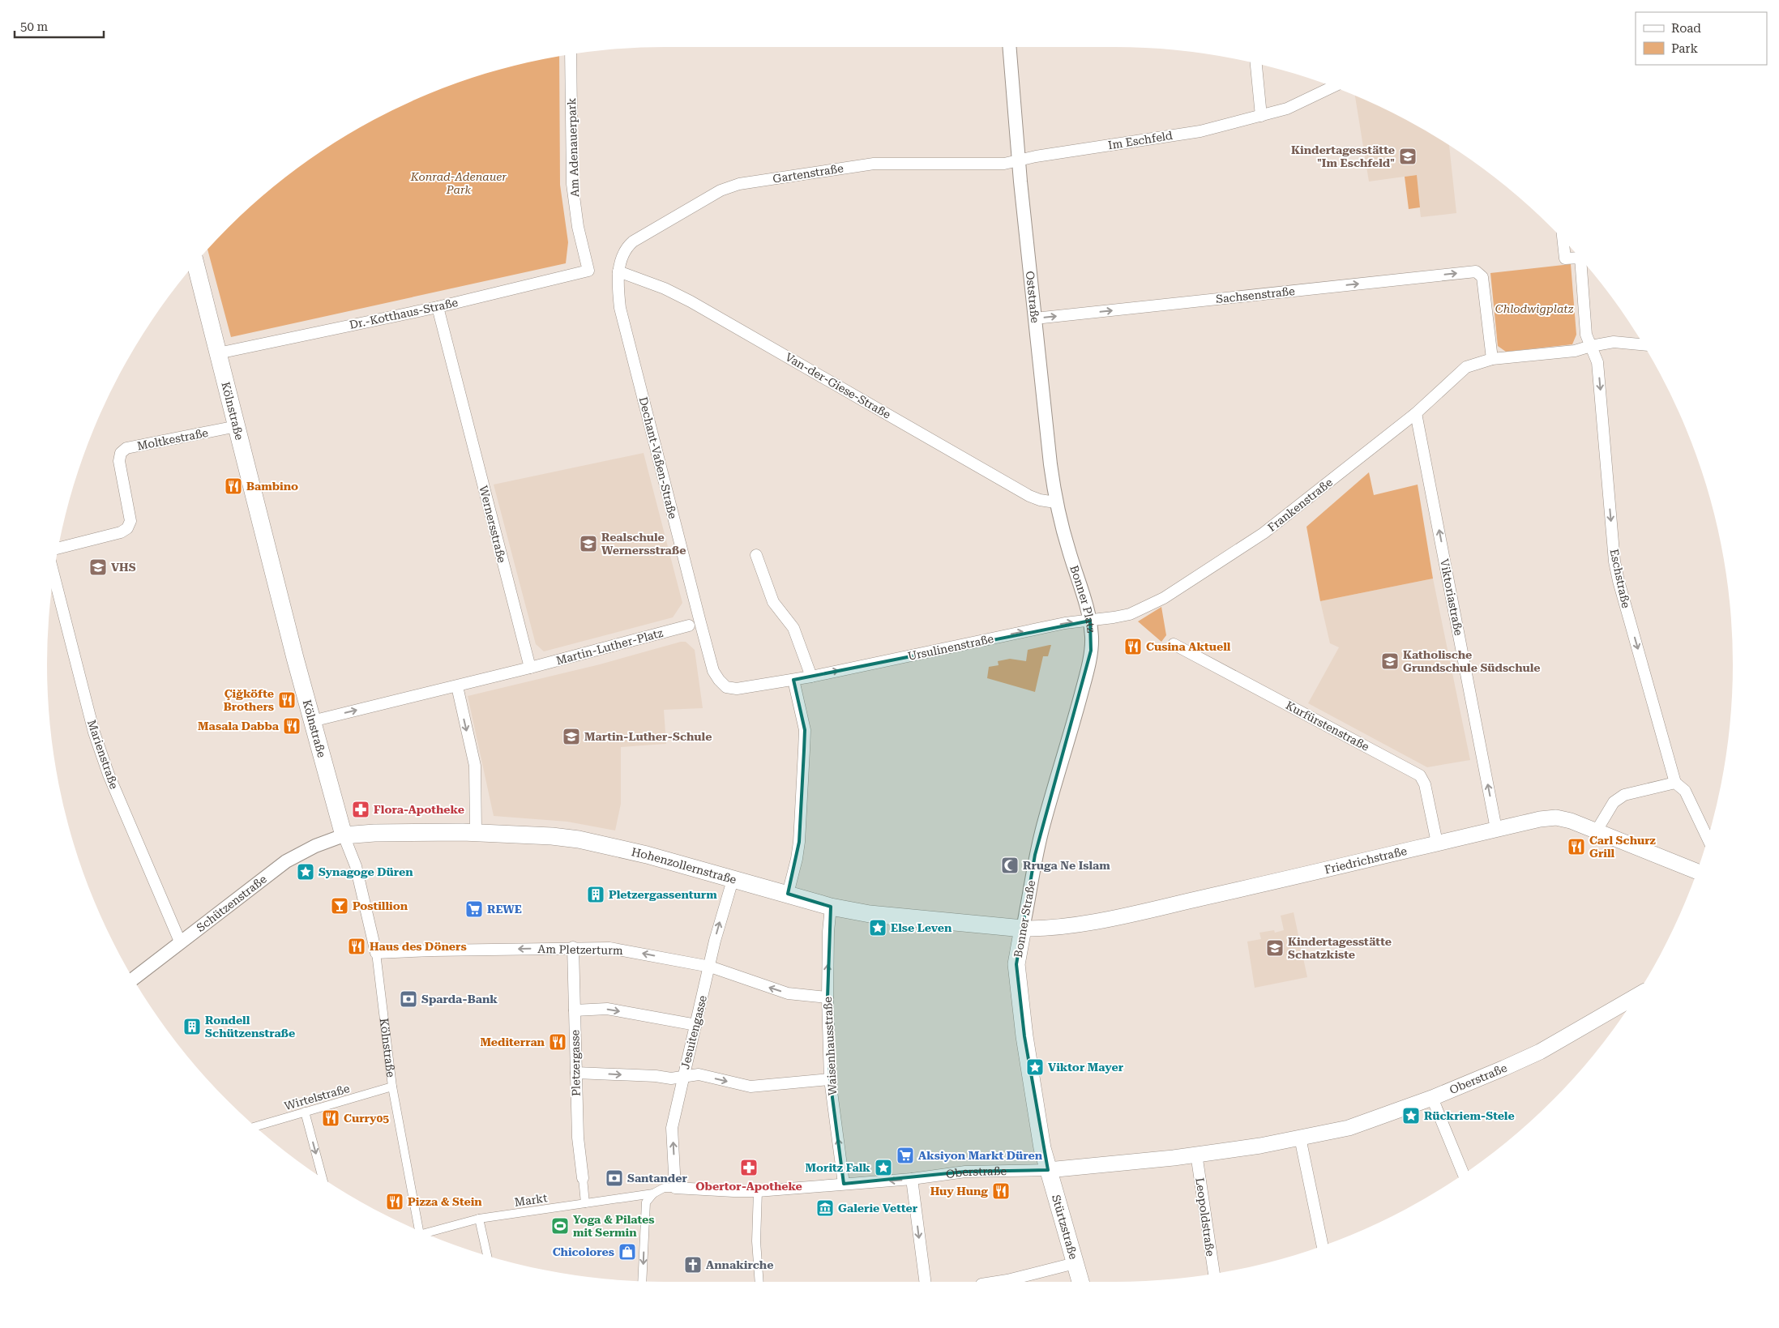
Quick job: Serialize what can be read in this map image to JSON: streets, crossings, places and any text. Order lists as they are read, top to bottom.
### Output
{
  "streets": {
    "main road": [
      "Kölnstraße",
      "Friedrichstraße",
      "Hohenzollernstraße",
      "Bonner Straße",
      "Oberstraße",
      "Stürtzstraße"
    ],
    "street": [
      "Im Eschfeld",
      "Am Adenauerpark",
      "Gartenstraße",
      "Sachsenstraße",
      "Oststraße",
      "Dr.-Kotthaus-Straße",
      "Van-der-Giese-Straße",
      "Moltkestraße",
      "Dechant-Vaßen-Straße",
      "Frankenstraße",
      "Wernersstraße",
      "Eschstraße",
      "Viktoriastraße",
      "Bonner Platz",
      "Martin-Luther-Platz",
      "Ursulinenstraße",
      "Kurfürstenstraße",
      "Marienstraße",
      "Schützenstraße",
      "Am Pletzerturm",
      "Jesuitengasse",
      "Waisenhausstraße",
      "Pletzergasse",
      "Wirtelstraße",
      "Markt",
      "Leopoldstraße"
    ]
  },
  "crossings": [
    ["Im Eschfeld", "Gartenstraße"],
    ["Im Eschfeld", "Oststraße"],
    ["Am Adenauerpark", "Dr.-Kotthaus-Straße"],
    ["Gartenstraße", "Oststraße"],
    ["Gartenstraße", "Dechant-Vaßen-Straße"],
    ["Sachsenstraße", "Oststraße"],
    ["Sachsenstraße", "Frankenstraße"],
    ["Oststraße", "Van-der-Giese-Straße"],
    ["Oststraße", "Bonner Platz"],
    ["Dr.-Kotthaus-Straße", "Kölnstraße"],
    ["Dr.-Kotthaus-Straße", "Wernersstraße"],
    ["Van-der-Giese-Straße", "Dechant-Vaßen-Straße"],
    ["Kölnstraße", "Moltkestraße"],
    ["Kölnstraße", "Hohenzollernstraße"],
    ["Kölnstraße", "Schützenstraße"],
    ["Kölnstraße", "Am Pletzerturm"],
    ["Kölnstraße", "Wirtelstraße"],
    ["Kölnstraße", "Markt"],
    ["Dechant-Vaßen-Straße", "Ursulinenstraße"],
    ["Frankenstraße", "Viktoriastraße"],
    ["Frankenstraße", "Bonner Platz"],
    ["Frankenstraße", "Ursulinenstraße"],
    ["Wernersstraße", "Martin-Luther-Platz"],
    ["Viktoriastraße", "Friedrichstraße"],
    ["Bonner Platz", "Ursulinenstraße"],
    ["Bonner Platz", "Bonner Straße"],
    ["Kurfürstenstraße", "Friedrichstraße"],
    ["Marienstraße", "Schützenstraße"],
    ["Friedrichstraße", "Hohenzollernstraße"],
    ["Friedrichstraße", "Bonner Straße"],
    ["Hohenzollernstraße", "Schützenstraße"],
    ["Hohenzollernstraße", "Bonner Straße"],
    ["Hohenzollernstraße", "Jesuitengasse"],
    ["Hohenzollernstraße", "Waisenhausstraße"],
    ["Bonner Straße", "Oberstraße"],
    ["Bonner Straße", "Stürtzstraße"],
    ["Am Pletzerturm", "Jesuitengasse"],
    ["Am Pletzerturm", "Waisenhausstraße"],
    ["Am Pletzerturm", "Pletzergasse"],
    ["Jesuitengasse", "Oberstraße"],
    ["Waisenhausstraße", "Oberstraße"],
    ["Oberstraße", "Markt"],
    ["Oberstraße", "Leopoldstraße"],
    ["Oberstraße", "Stürtzstraße"]
  ],
  "one_way": [
    "Sachsenstraße",
    "Eschstraße",
    "Viktoriastraße",
    "Ursulinenstraße",
    "Jesuitengasse",
    "Waisenhausstraße"
  ],
  "parks": ["Konrad-Adenauer Park", "Chlodwigplatz"],
  "places": {
    "school or university": [
      "Kindertagesstätte \"Im Eschfeld\"",
      "Realschule Wernersstraße",
      "VHS",
      "Katholische Grundschule Südschule",
      "Martin-Luther-Schule",
      "Kindertagesstätte Schatzkiste"
    ],
    "restaurant": [
      "Bambino",
      "Cusina Aktuell",
      "Çiğköfte Brothers",
      "Masala Dabba",
      "Carl Schurz Grill",
      "Haus des Döners",
      "Mediterran",
      "Curry05",
      "Huy Hung",
      "Pizza & Stein"
    ],
    "pharmacy": ["Flora-Apotheke", "Obertor-Apotheke"],
    "mosque": ["Rruga Ne Islam"],
    "place": [
      "Synagoge Düren",
      "Else Leven",
      "Viktor Mayer",
      "Rückriem-Stele",
      "Moritz Falk"
    ],
    "building": ["Pletzergassenturm", "Rondell Schützenstraße"],
    "bar": ["Postillion"],
    "supermarket": ["REWE", "Aksiyon Markt Düren"],
    "bank": ["Sparda-Bank", "Santander"],
    "museum": ["Galerie Vetter"],
    "sports": ["Yoga & Pilates mit Sermin"],
    "shop": ["Chicolores"],
    "church": ["Annakirche"]
  },
  "legend": ["Road", "Park"],
  "scale_bar": "50 m"
}
